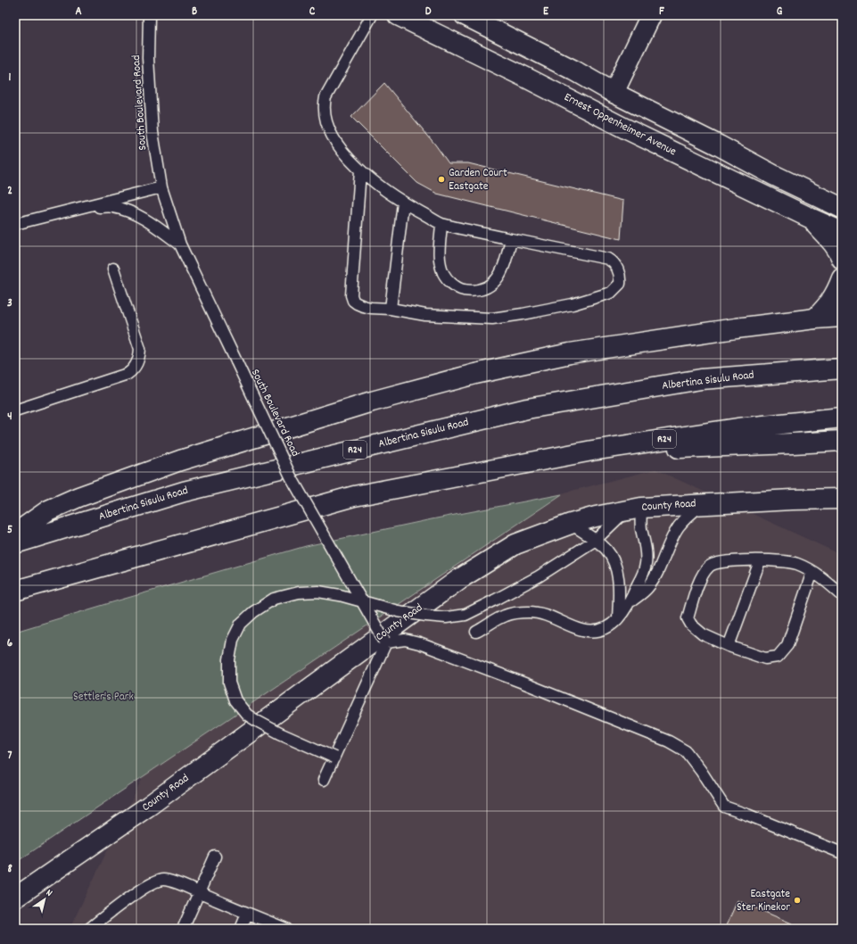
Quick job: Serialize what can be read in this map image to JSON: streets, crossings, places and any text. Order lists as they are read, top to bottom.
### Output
{
  "streets": {
    "main road": [
      "Ernest Oppenheimer Avenue",
      "Albertina Sisulu Road",
      "R24",
      "County Road"
    ],
    "lane": ["South Boulevard Road"]
  },
  "parks": ["Settler's Park"],
  "places": ["Garden Court Eastgate", "Eastgate Ster Kinekor"],
  "north": "top right",
  "grid": {
    "columns": [
      "A",
      "B",
      "C",
      "D",
      "E",
      "F",
      "G"
    ],
    "rows": [
      "1",
      "2",
      "3",
      "4",
      "5",
      "6",
      "7",
      "8"
    ]
  }
}
